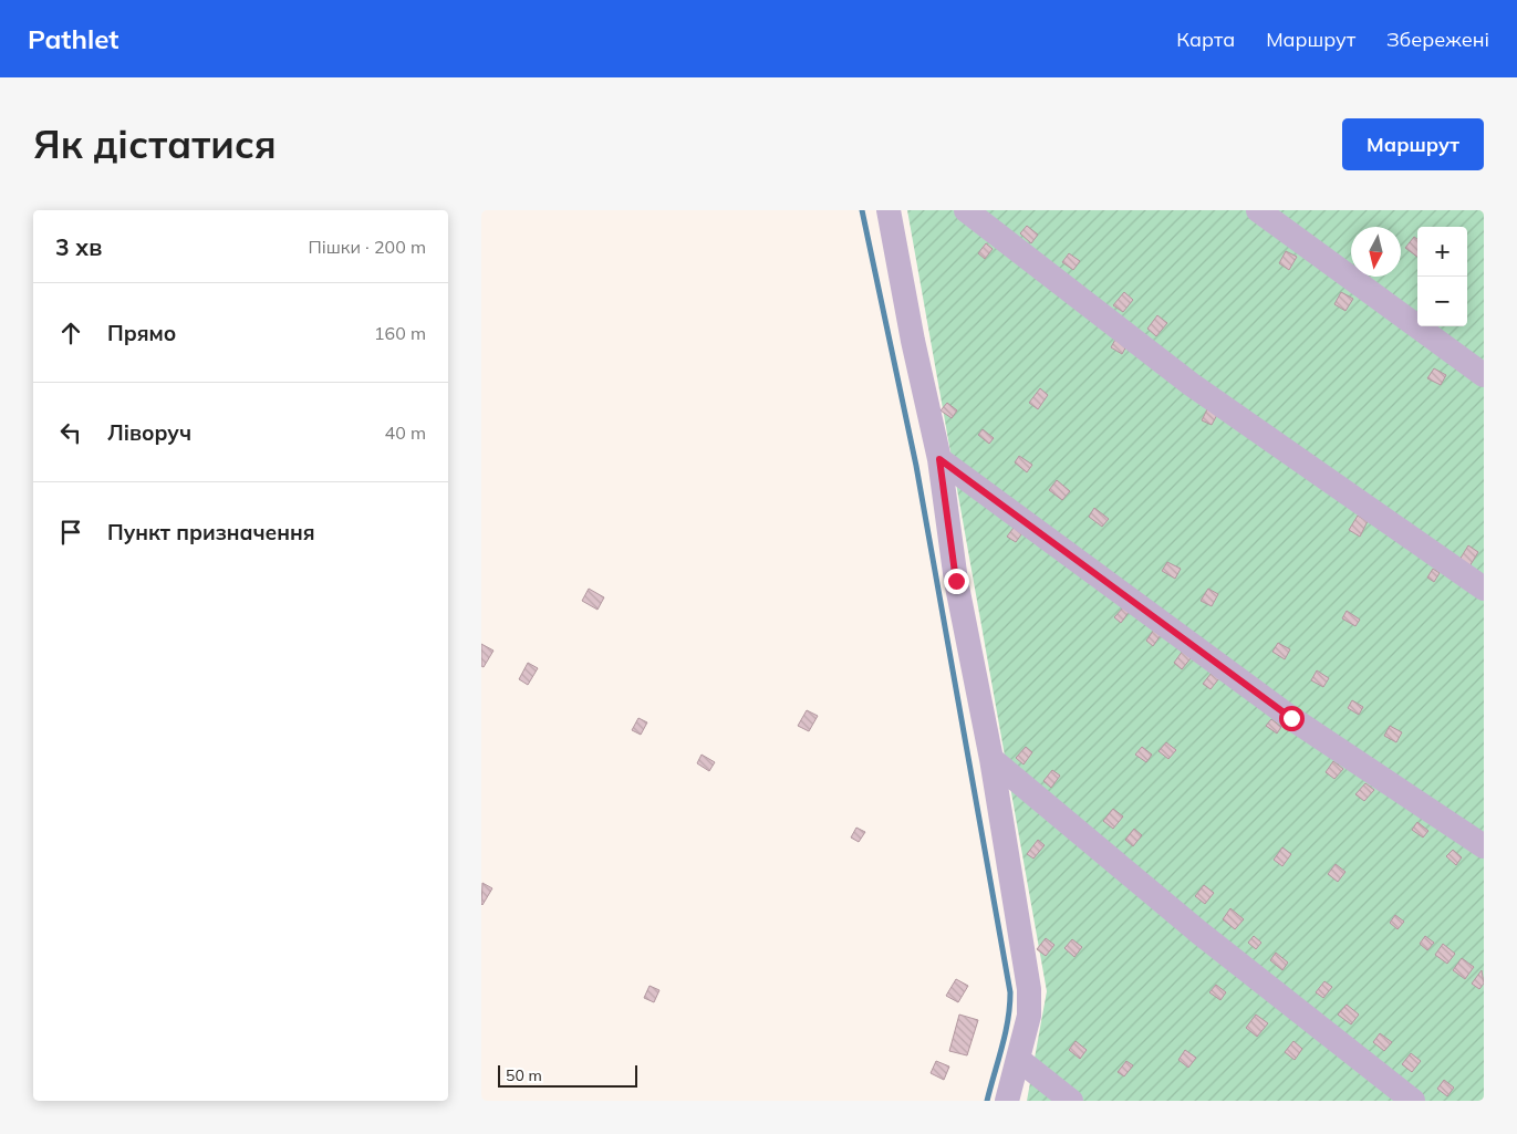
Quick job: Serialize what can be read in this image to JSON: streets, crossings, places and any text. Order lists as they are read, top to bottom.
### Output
{
  "scale_bar": "50 m",
  "north": "bottom",
  "page": {
    "header": "Pathlet",
    "nav": ["Карта", "Маршрут", "Збережені"],
    "buttons": "Маршрут",
    "title": "Як дістатися",
    "heading": ["3 хв", "Пішки · 200 m"],
    "map_buttons": ["+", "−"],
    "list": [
      ["Прямо", "160 m"],
      ["Ліворуч", "40 m"],
      "Пункт призначення"
    ],
    "scale": "50 m"
  }
}
